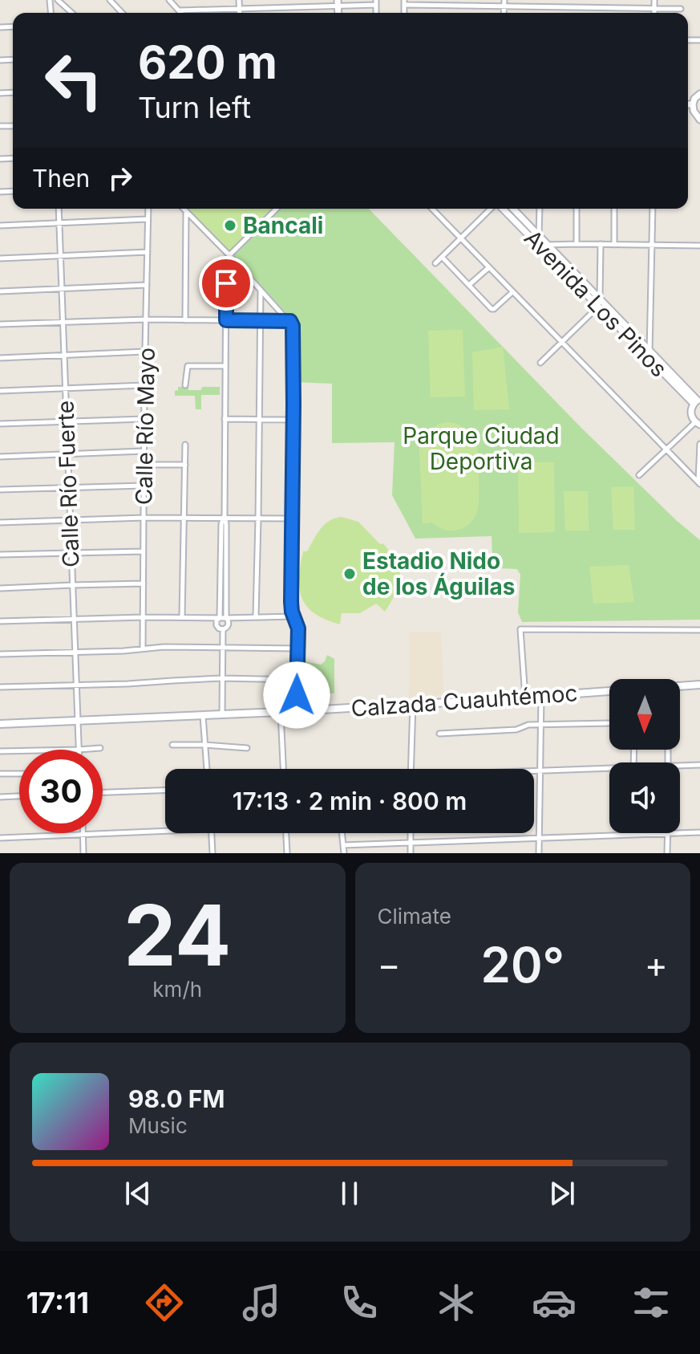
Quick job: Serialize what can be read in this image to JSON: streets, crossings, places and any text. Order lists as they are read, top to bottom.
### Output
{
  "streets": {
    "main road": ["Calzada Cuauhtémoc"],
    "street": ["Avenida Los Pinos", "Calle Río Mayo", "Calle Río Fuerte"]
  },
  "crossings": [
    ["Calle Río Fuerte", "Calzada Cuauhtémoc"]
  ],
  "parks": ["Parque Ciudad Deportiva"],
  "places": ["Bancali", "Estadio Nido de los Águilas"],
  "north": "bottom",
  "page": {
    "turn": ["620 m", "Turn left"],
    "then": "Then",
    "limit": "30",
    "trip": "17:13 · 2 min · 800 m",
    "tile": [
      ["24", "km/h"],
      "Climate"
    ],
    "heat": ["−", "20°", "+"],
    "song": ["98.0 FM", "Music"],
    "tabs": "17:11"
  }
}
